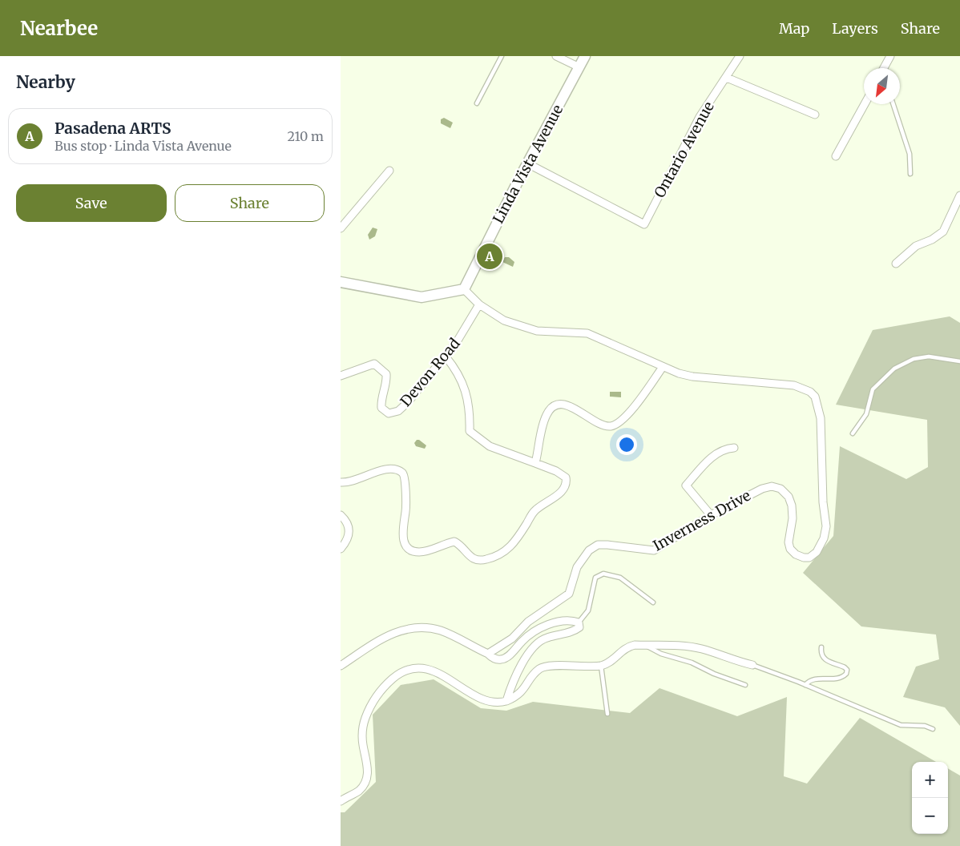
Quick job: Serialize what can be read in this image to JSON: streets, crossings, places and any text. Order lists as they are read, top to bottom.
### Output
{
  "streets": {
    "main road": ["Linda Vista Avenue"],
    "street": ["Ontario Avenue", "Devon Road", "Inverness Drive"]
  },
  "crossings": [
    ["Ontario Avenue", "Linda Vista Avenue"],
    ["Linda Vista Avenue", "Inverness Drive"],
    ["Devon Road", "Inverness Drive"]
  ],
  "north": "bottom left",
  "page": {
    "header": "Nearbee",
    "nav": ["Map", "Layers", "Share"],
    "heading": "Nearby",
    "list": [
      {
        "mark": "A",
        "name": "Pasadena ARTS",
        "note": "Bus stop · Linda Vista Avenue",
        "value": "210 m"
      }
    ],
    "buttons": ["Save", "Share"],
    "pins": "A",
    "map_buttons": ["+", "−"]
  }
}
